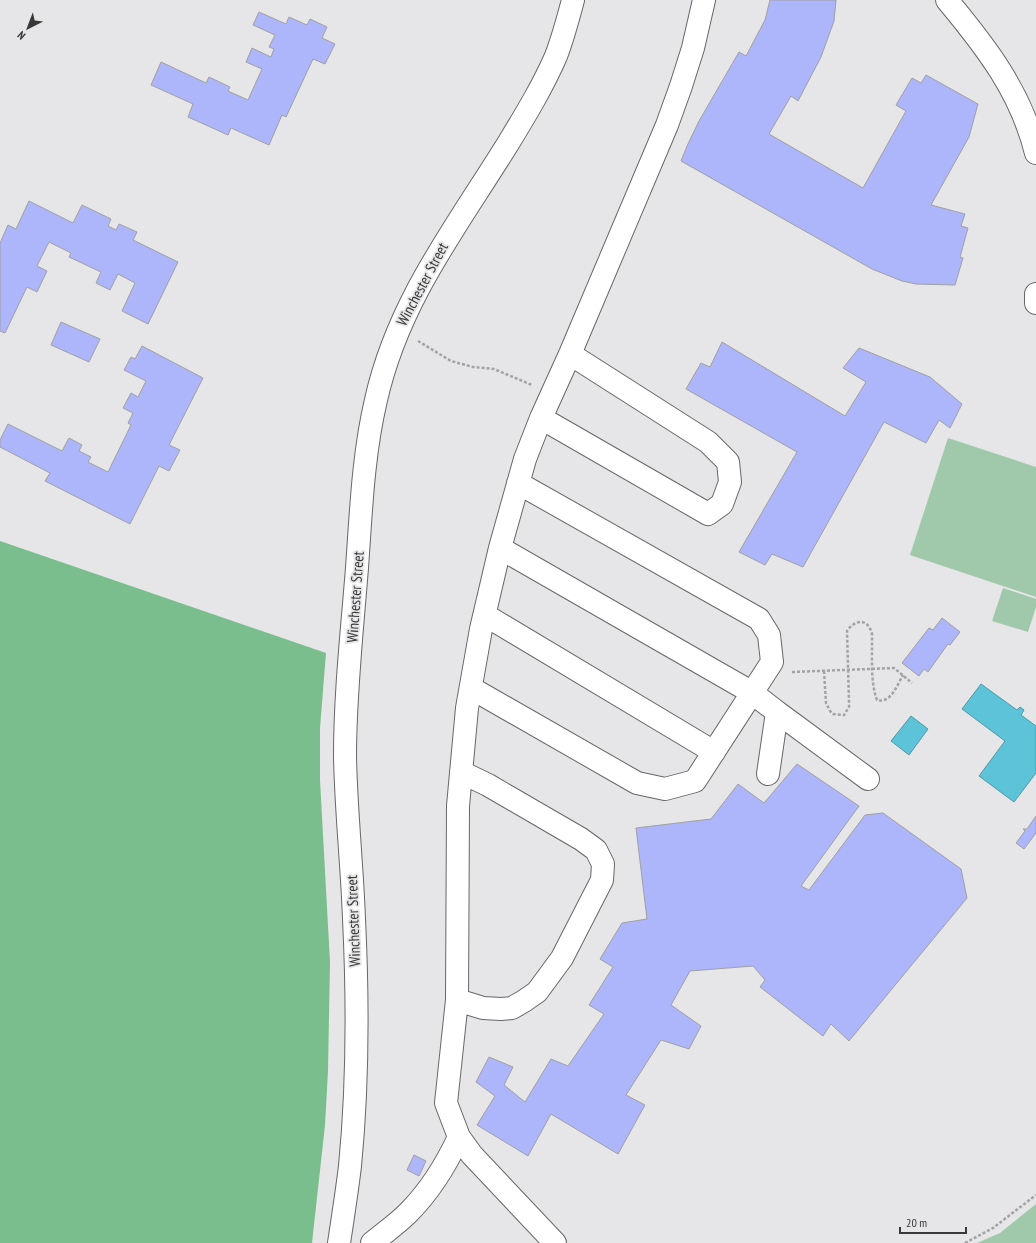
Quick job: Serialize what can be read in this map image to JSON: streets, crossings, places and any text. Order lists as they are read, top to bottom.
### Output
{
  "streets": {
    "street": ["Winchester Street"]
  },
  "scale_bar": "20 m",
  "north": "bottom left"
}
